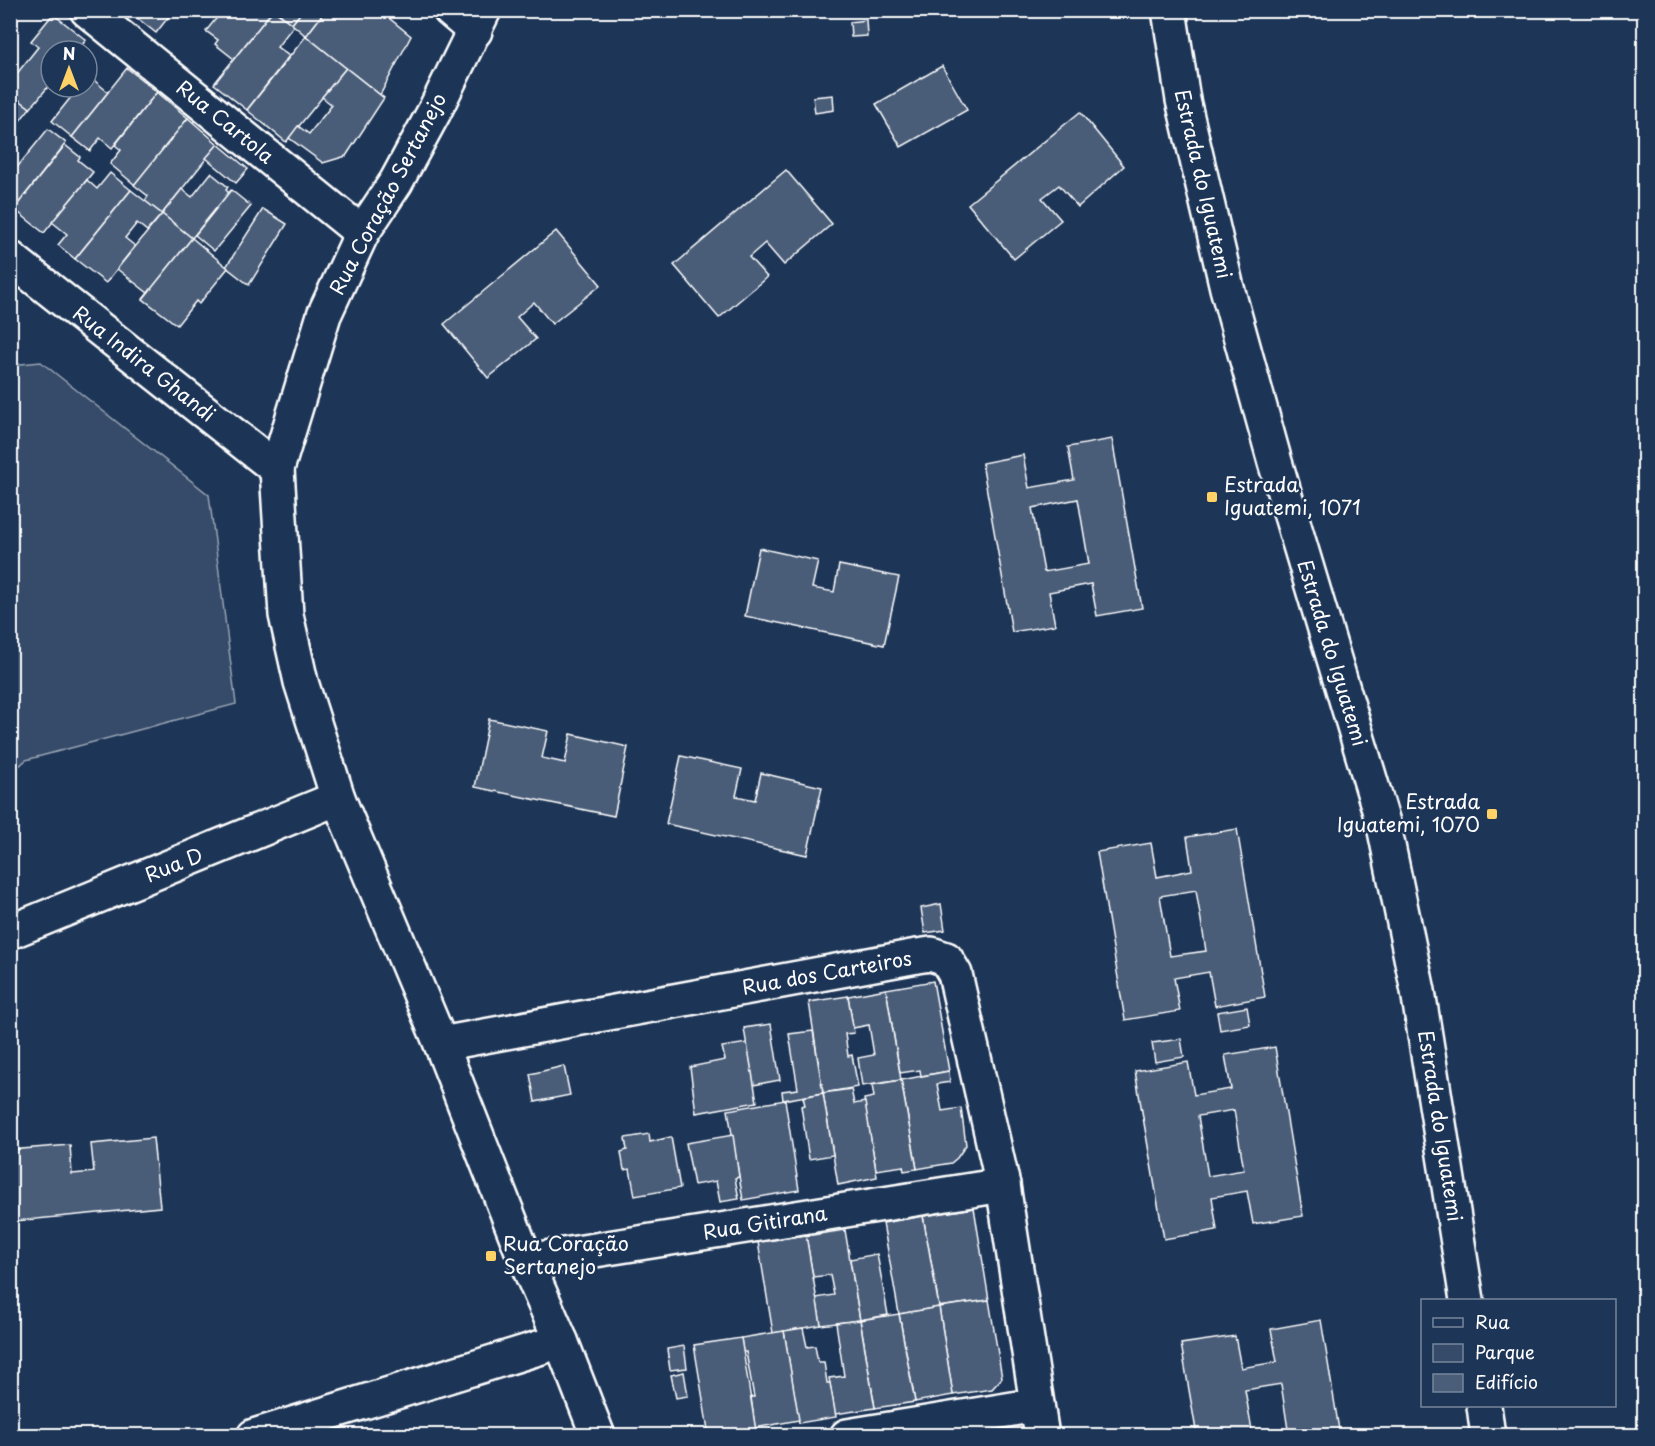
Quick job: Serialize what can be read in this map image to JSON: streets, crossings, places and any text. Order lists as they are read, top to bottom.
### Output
{
  "streets": {
    "street": [
      "Rua Cartola",
      "Estrada do Iguatemi",
      "Rua Coração Sertanejo",
      "Rua Indira Ghandi",
      "Rua D",
      "Rua dos Carteiros",
      "Rua Gitirana"
    ]
  },
  "crossings": [
    ["Rua Cartola", "Rua Coração Sertanejo"],
    ["Rua Coração Sertanejo", "Rua Indira Ghandi"],
    ["Rua Coração Sertanejo", "Rua D"],
    ["Rua Coração Sertanejo", "Rua dos Carteiros"],
    ["Rua Coração Sertanejo", "Rua Gitirana"],
    ["Rua dos Carteiros", "Rua Gitirana"]
  ],
  "places": {
    "transit": ["Estrada Iguatemi, 1071", "Estrada Iguatemi, 1070", "Rua Coração Sertanejo"]
  },
  "legend": ["Rua", "Parque", "Edifício"],
  "north": "top"
}
